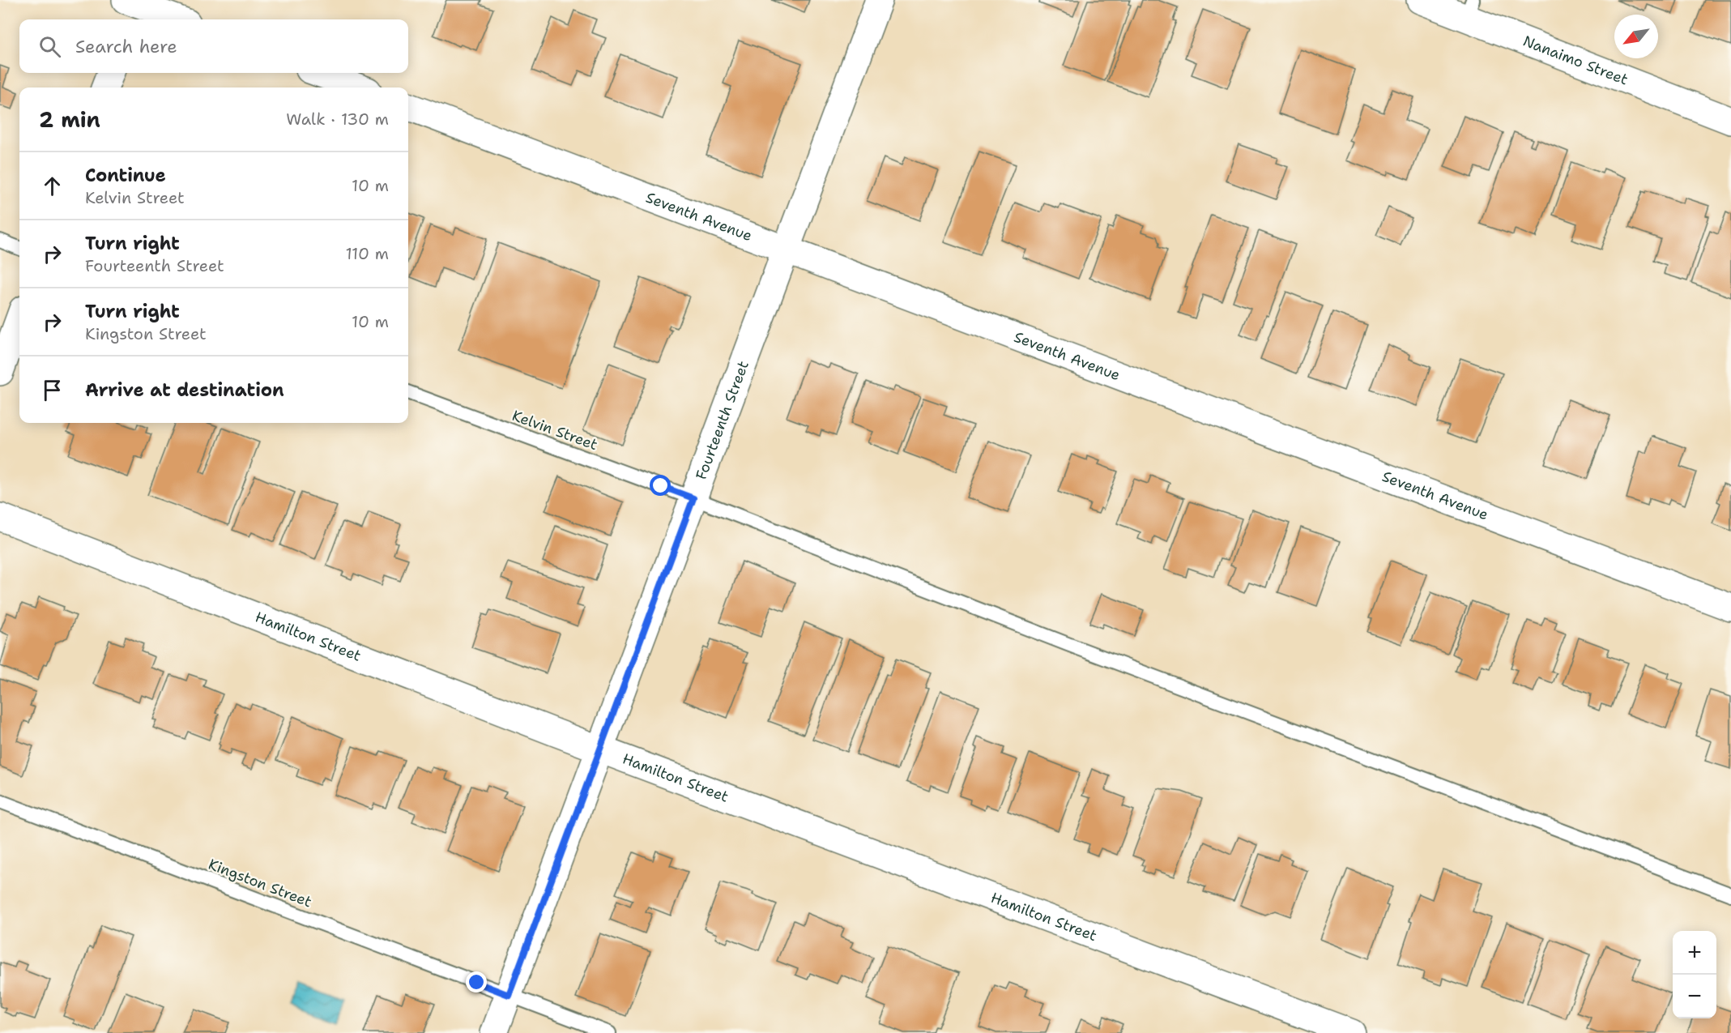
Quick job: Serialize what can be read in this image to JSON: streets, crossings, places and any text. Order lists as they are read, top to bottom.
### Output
{
  "streets": {
    "street": [
      "Nanaimo Street",
      "Seventh Avenue",
      "Fourteenth Street",
      "Hamilton Street"
    ],
    "lane": ["Kelvin Street", "Kingston Street"]
  },
  "crossings": [
    ["Seventh Avenue", "Fourteenth Street"],
    ["Fourteenth Street", "Kelvin Street"],
    ["Fourteenth Street", "Hamilton Street"],
    ["Fourteenth Street", "Kingston Street"]
  ],
  "north": "bottom left",
  "page": {
    "search": "Search here",
    "heading": ["2 min", "Walk · 130 m"],
    "list": [
      ["Continue", "Kelvin Street", "10 m"],
      ["Turn right", "Fourteenth Street", "110 m"],
      ["Turn right", "Kingston Street", "10 m"],
      "Arrive at destination"
    ],
    "map_buttons": ["+", "−"]
  }
}
